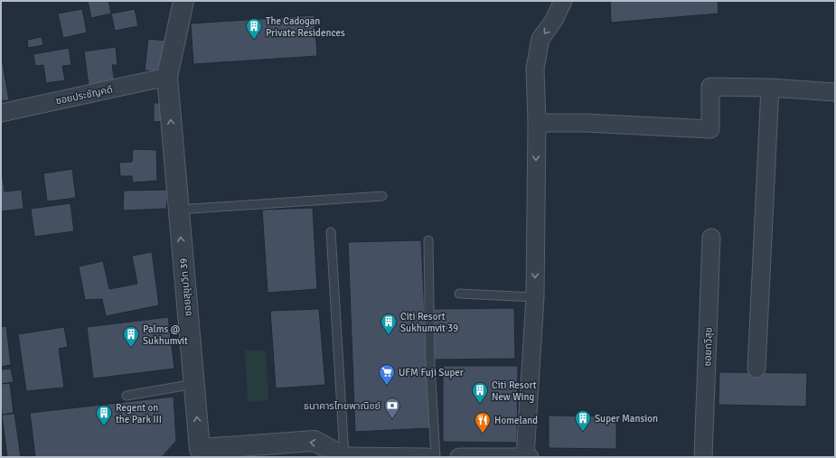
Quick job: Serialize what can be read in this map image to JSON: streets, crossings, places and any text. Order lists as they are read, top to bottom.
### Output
{
  "streets": {
    "street": ["ซอยประชัญคดี", "ซอยสุขุมวิท 39", "ซอยทวีสุข"]
  },
  "crossings": [
    ["ซอยประชัญคดี", "ซอยสุขุมวิท 39"]
  ],
  "places": {
    "building": [
      "The Cadogan Private Residences",
      "Citi Resort Sukhumvit 39",
      "Palms @ Sukhumvit",
      "Citi Resort New Wing",
      "Regent on the Park III",
      "Super Mansion"
    ],
    "supermarket": ["UFM Fuji Super"],
    "bank": ["ธนาคารไทยพาณิชย์"],
    "restaurant": ["Homeland"]
  }
}
